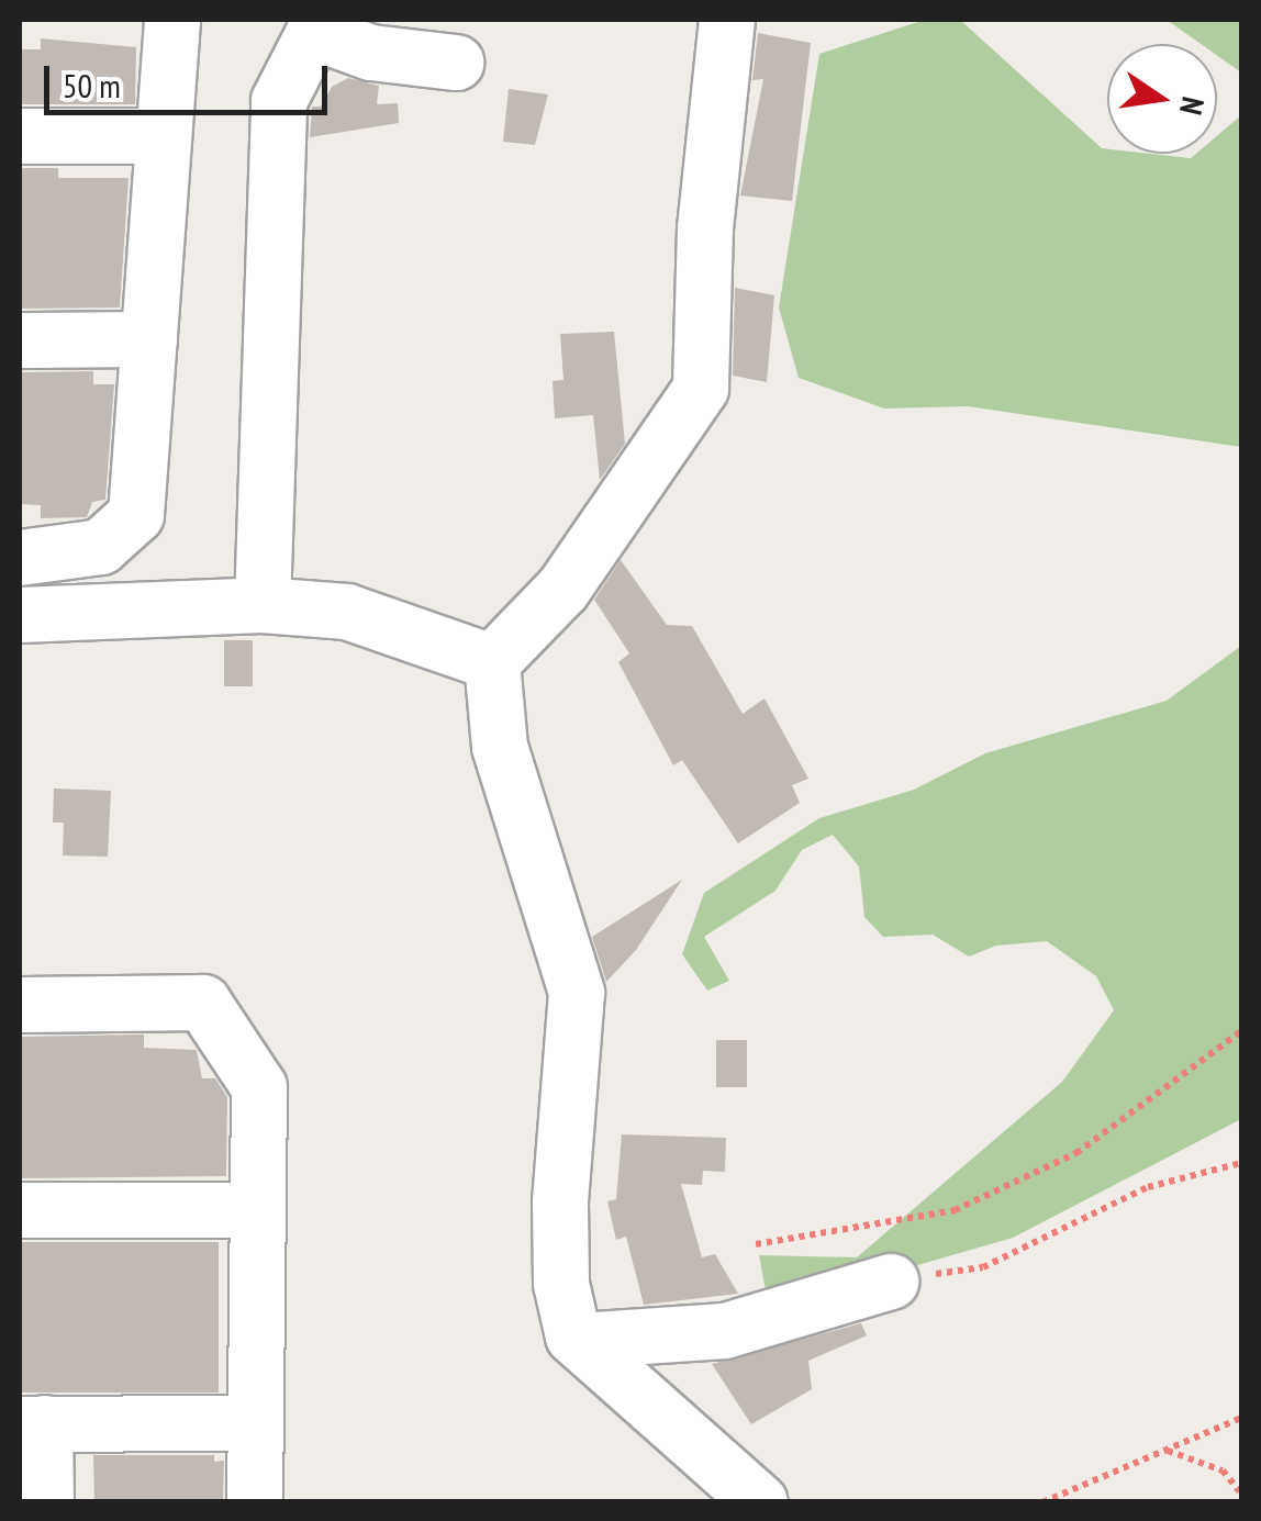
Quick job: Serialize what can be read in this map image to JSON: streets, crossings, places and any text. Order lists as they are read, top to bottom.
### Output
{
  "scale_bar": "50 m",
  "north": "right"
}
